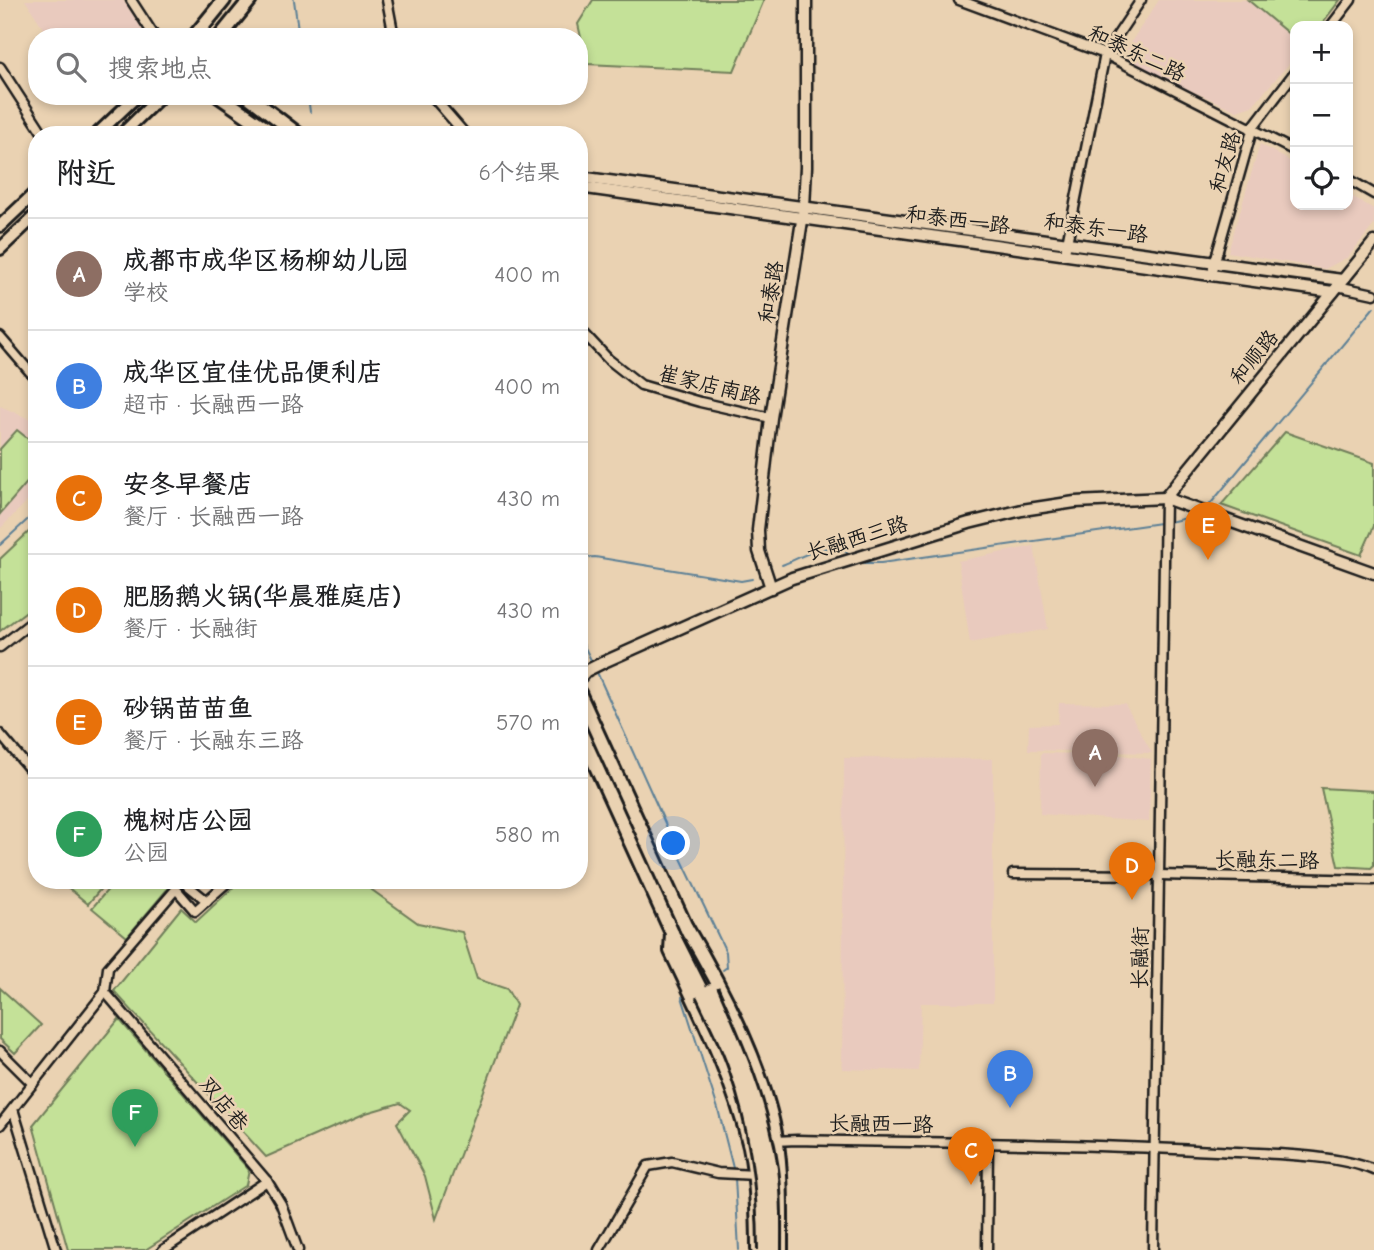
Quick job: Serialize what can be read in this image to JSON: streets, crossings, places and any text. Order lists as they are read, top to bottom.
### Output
{
  "streets": {
    "street": [
      "和泰东二路",
      "和友路",
      "和泰西一路",
      "和泰东一路",
      "和泰路",
      "和顺路",
      "崔家店南路",
      "长融西三路",
      "长融东二路",
      "长融街",
      "双店巷",
      "长融西一路"
    ]
  },
  "crossings": [
    ["和泰东二路", "和友路"],
    ["和友路", "和泰东一路"],
    ["和泰西一路", "和泰东一路"],
    ["和泰西一路", "和泰路"],
    ["和泰东一路", "和泰路"],
    ["和泰东一路", "和顺路"],
    ["和泰路", "崔家店南路"],
    ["和泰路", "长融西三路"],
    ["和顺路", "长融西三路"],
    ["和顺路", "长融街"],
    ["长融西三路", "长融街"],
    ["长融东二路", "长融街"],
    ["长融街", "长融西一路"]
  ],
  "page": {
    "map_buttons": ["+", "−"],
    "search": "搜索地点",
    "heading": ["附近", "6个结果"],
    "list": [
      {
        "mark": "A",
        "name": "成都市成华区杨柳幼儿园",
        "note": "学校",
        "value": "400 m"
      },
      {
        "mark": "B",
        "name": "成华区宜佳优品便利店",
        "note": "超市 · 长融西一路",
        "value": "400 m"
      },
      {
        "mark": "C",
        "name": "安冬早餐店",
        "note": "餐厅 · 长融西一路",
        "value": "430 m"
      },
      {
        "mark": "D",
        "name": "肥肠鹅火锅(华晨雅庭店)",
        "note": "餐厅 · 长融街",
        "value": "430 m"
      },
      {
        "mark": "E",
        "name": "砂锅苗苗鱼",
        "note": "餐厅 · 长融东三路",
        "value": "570 m"
      },
      {
        "mark": "F",
        "name": "槐树店公园",
        "note": "公园",
        "value": "580 m"
      }
    ],
    "pins": [
      "E",
      "A",
      "D",
      "B",
      "F",
      "C"
    ]
  }
}
